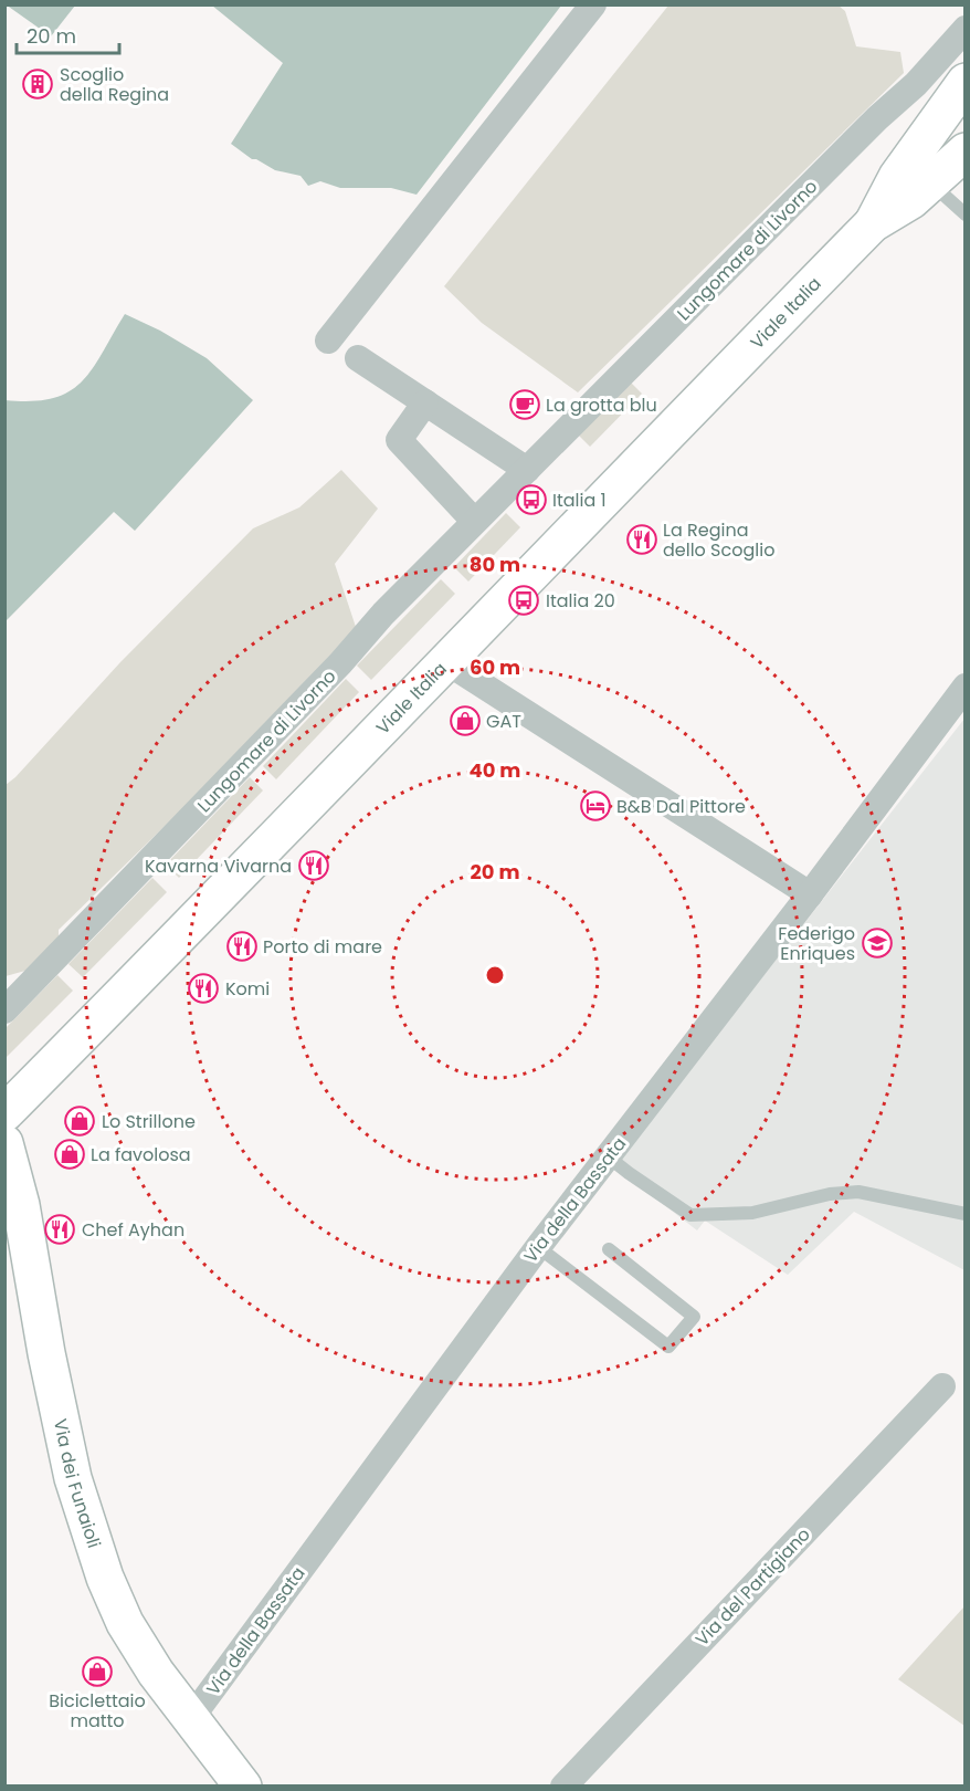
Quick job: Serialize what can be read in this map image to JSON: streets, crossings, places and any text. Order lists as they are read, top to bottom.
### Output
{
  "streets": {
    "main road": ["Viale Italia", "Via dei Funaioli"],
    "street": ["Lungomare di Livorno", "Via della Bassata", "Via del Partigiano"]
  },
  "crossings": [
    ["Via della Bassata", "Via dei Funaioli"]
  ],
  "places": {
    "building": ["Scoglio della Regina"],
    "cafe": ["La grotta blu"],
    "bus stop": ["Italia 1", "Italia 20"],
    "restaurant": [
      "La Regina dello Scoglio",
      "Kavarna Vivarna",
      "Porto di mare",
      "Komi",
      "Chef Ayhan"
    ],
    "shop": [
      "GAT",
      "Lo Strillone",
      "La favolosa",
      "Biciclettaio matto"
    ],
    "hotel": ["B&B Dal Pittore"],
    "school or university": ["Federigo Enriques"]
  },
  "scale_bar": "20 m",
  "rings": [
    "80 m",
    "60 m",
    "40 m",
    "20 m"
  ]
}
